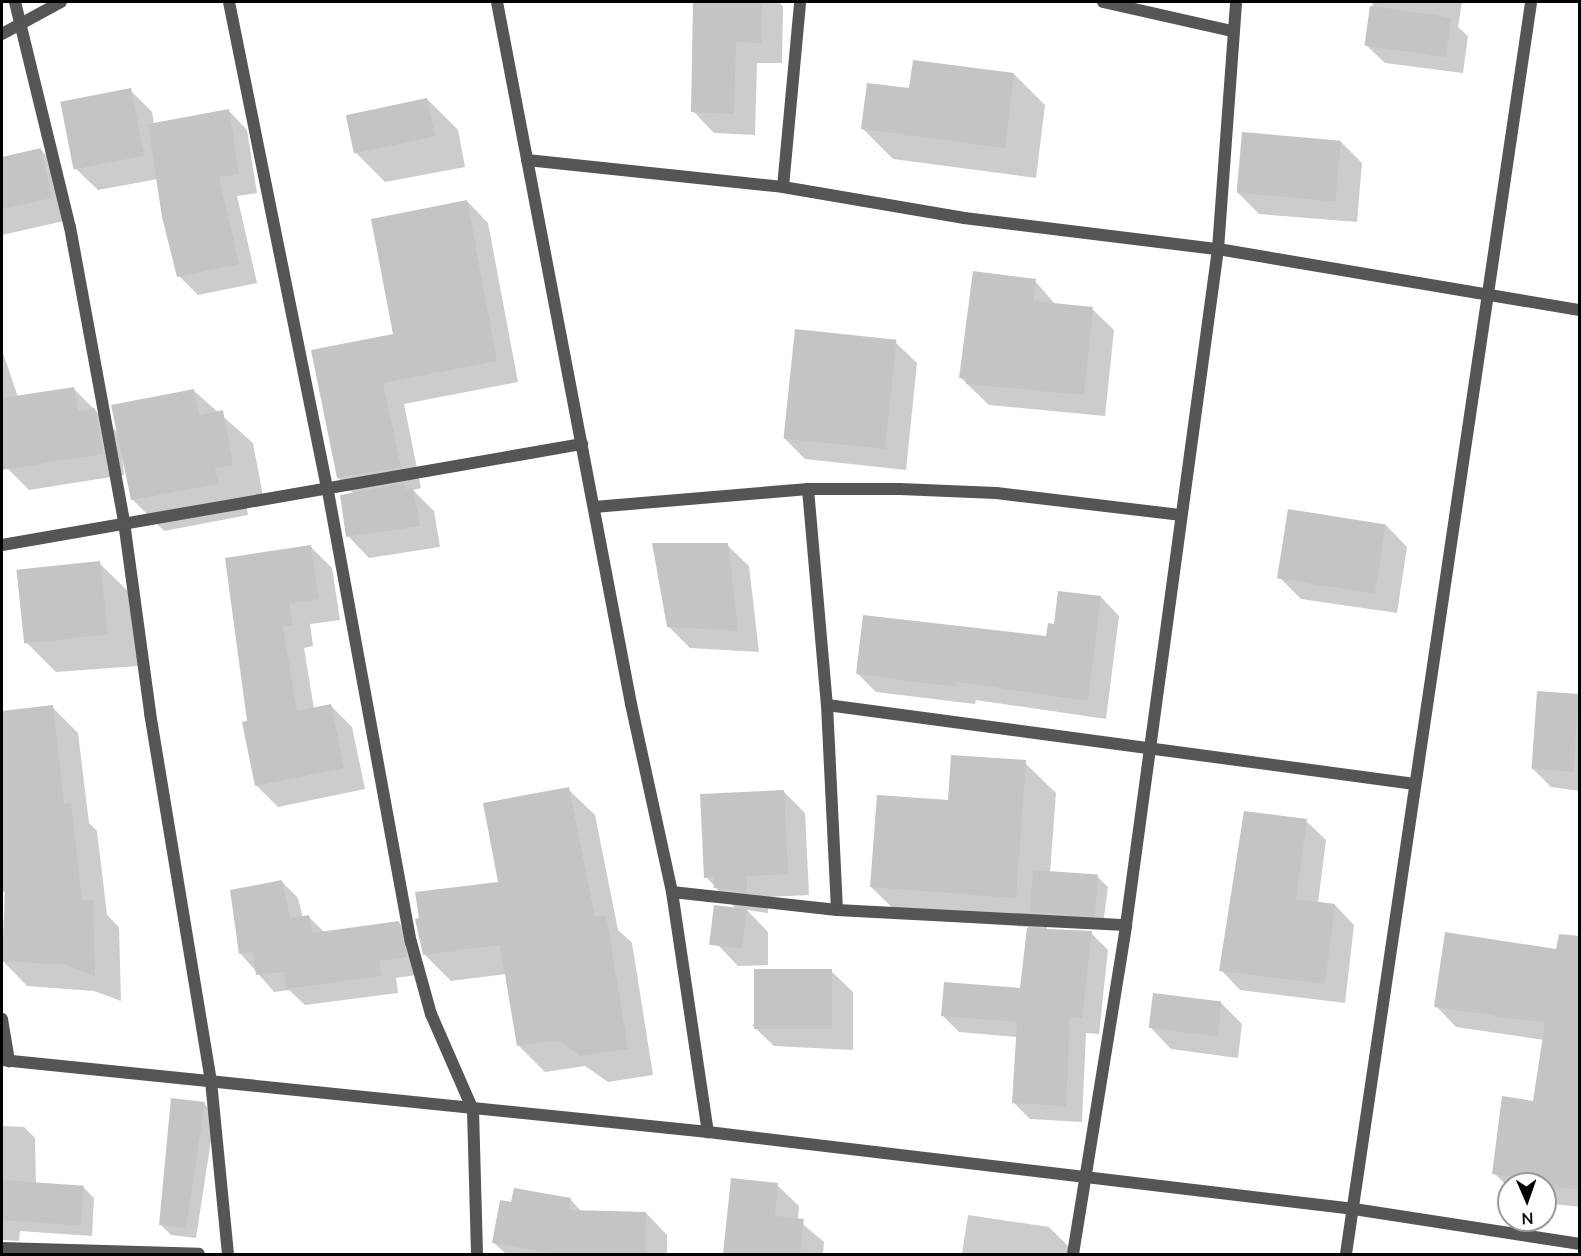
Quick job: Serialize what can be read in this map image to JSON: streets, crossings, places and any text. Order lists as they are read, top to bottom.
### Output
{
  "north": "bottom"
}
